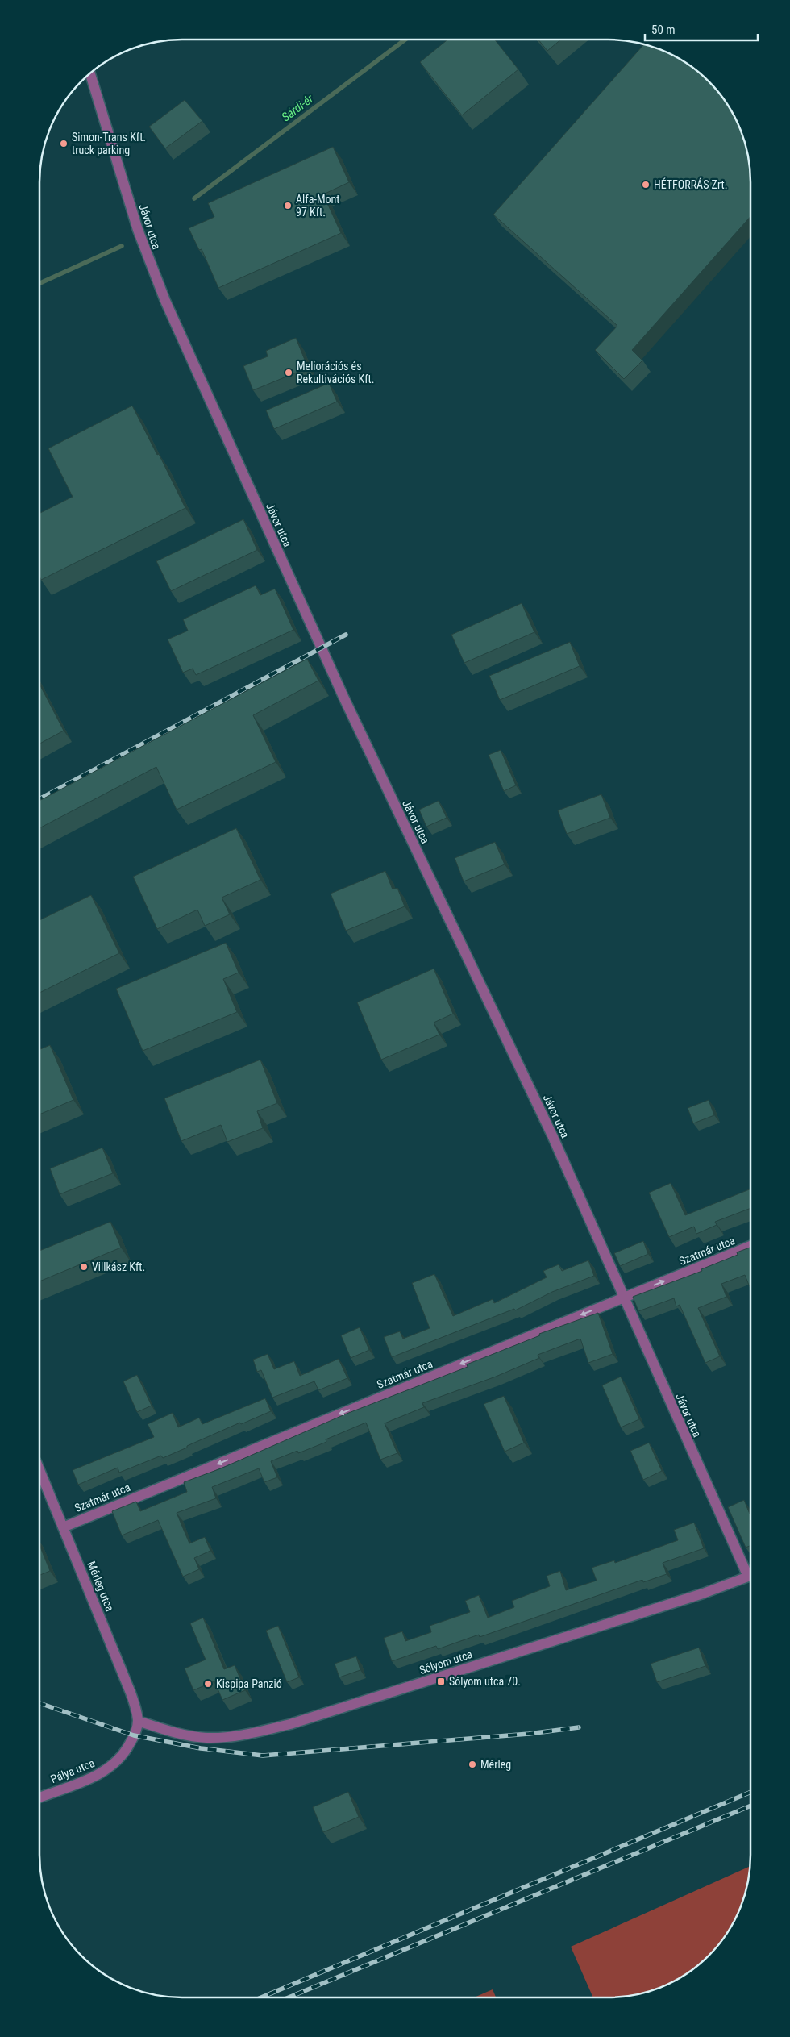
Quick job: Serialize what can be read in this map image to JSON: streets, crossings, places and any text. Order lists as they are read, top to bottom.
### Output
{
  "streets": {
    "street": [
      "Jávor utca",
      "Szatmár utca",
      "Mérleg utca",
      "Sólyom utca",
      "Pálya utca"
    ]
  },
  "crossings": [
    ["Jávor utca", "Szatmár utca"],
    ["Szatmár utca", "Mérleg utca"],
    ["Mérleg utca", "Sólyom utca"],
    ["Mérleg utca", "Pálya utca"],
    ["Sólyom utca", "Pálya utca"]
  ],
  "water": ["Sárdi-ér"],
  "places": {
    "other": [
      "Simon-Trans Kft. truck parking",
      "HÉTFORRÁS Zrt.",
      "Alfa-Mont 97 Kft.",
      "Meliorációs és Rekultivációs Kft.",
      "Villkász Kft.",
      "Kispipa Panzió",
      "Mérleg"
    ],
    "transit": ["Sólyom utca 70."]
  },
  "scale_bar": "50 m"
}
